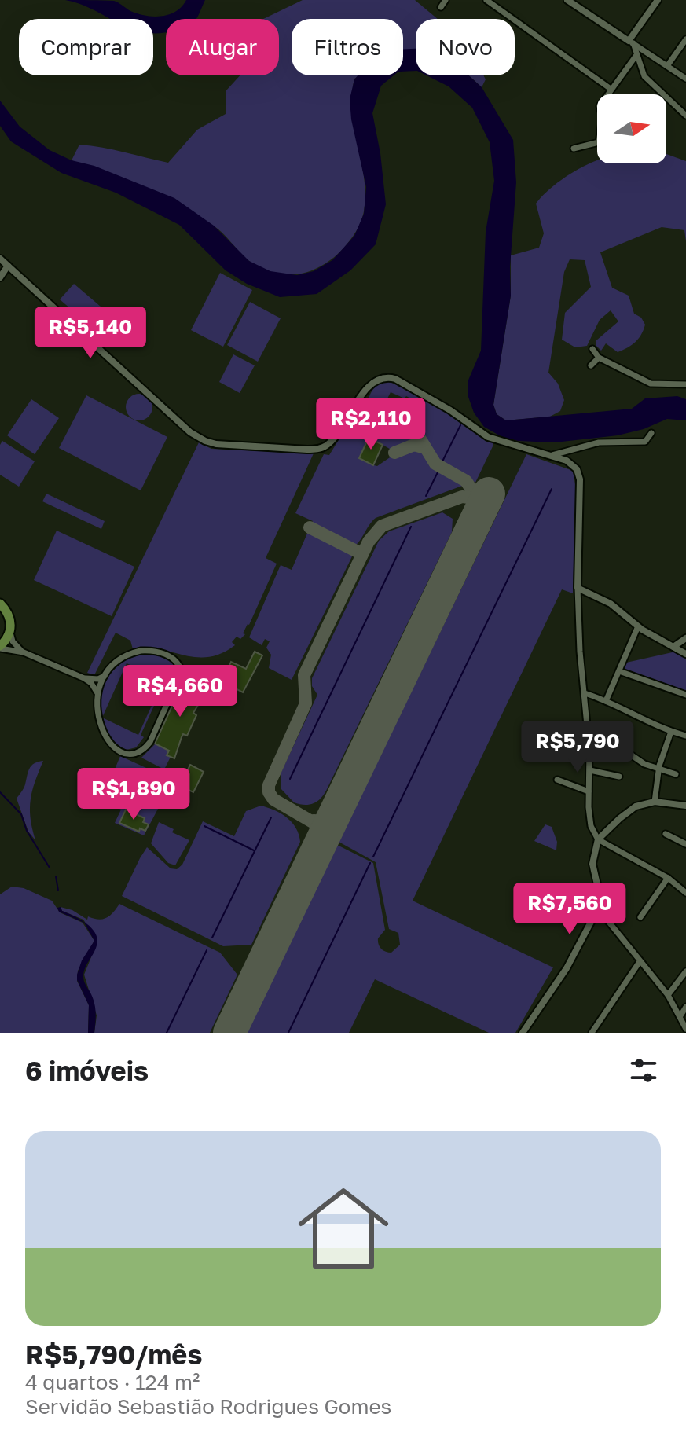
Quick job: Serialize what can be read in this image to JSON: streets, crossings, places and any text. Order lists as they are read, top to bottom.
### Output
{
  "north": "right",
  "page": {
    "chip": [
      "Comprar",
      "Alugar",
      "Filtros",
      "Novo"
    ],
    "price": [
      "R$5,140",
      "R$2,110",
      "R$4,660",
      "R$5,790",
      "R$1,890",
      "R$7,560"
    ],
    "heading": "6 imóveis",
    "list": [
      {
        "name": "R$5,790/mês",
        "note": "4 quartos · 124 m² · Servidão Sebastião Rodrigues Gomes"
      }
    ]
  }
}
